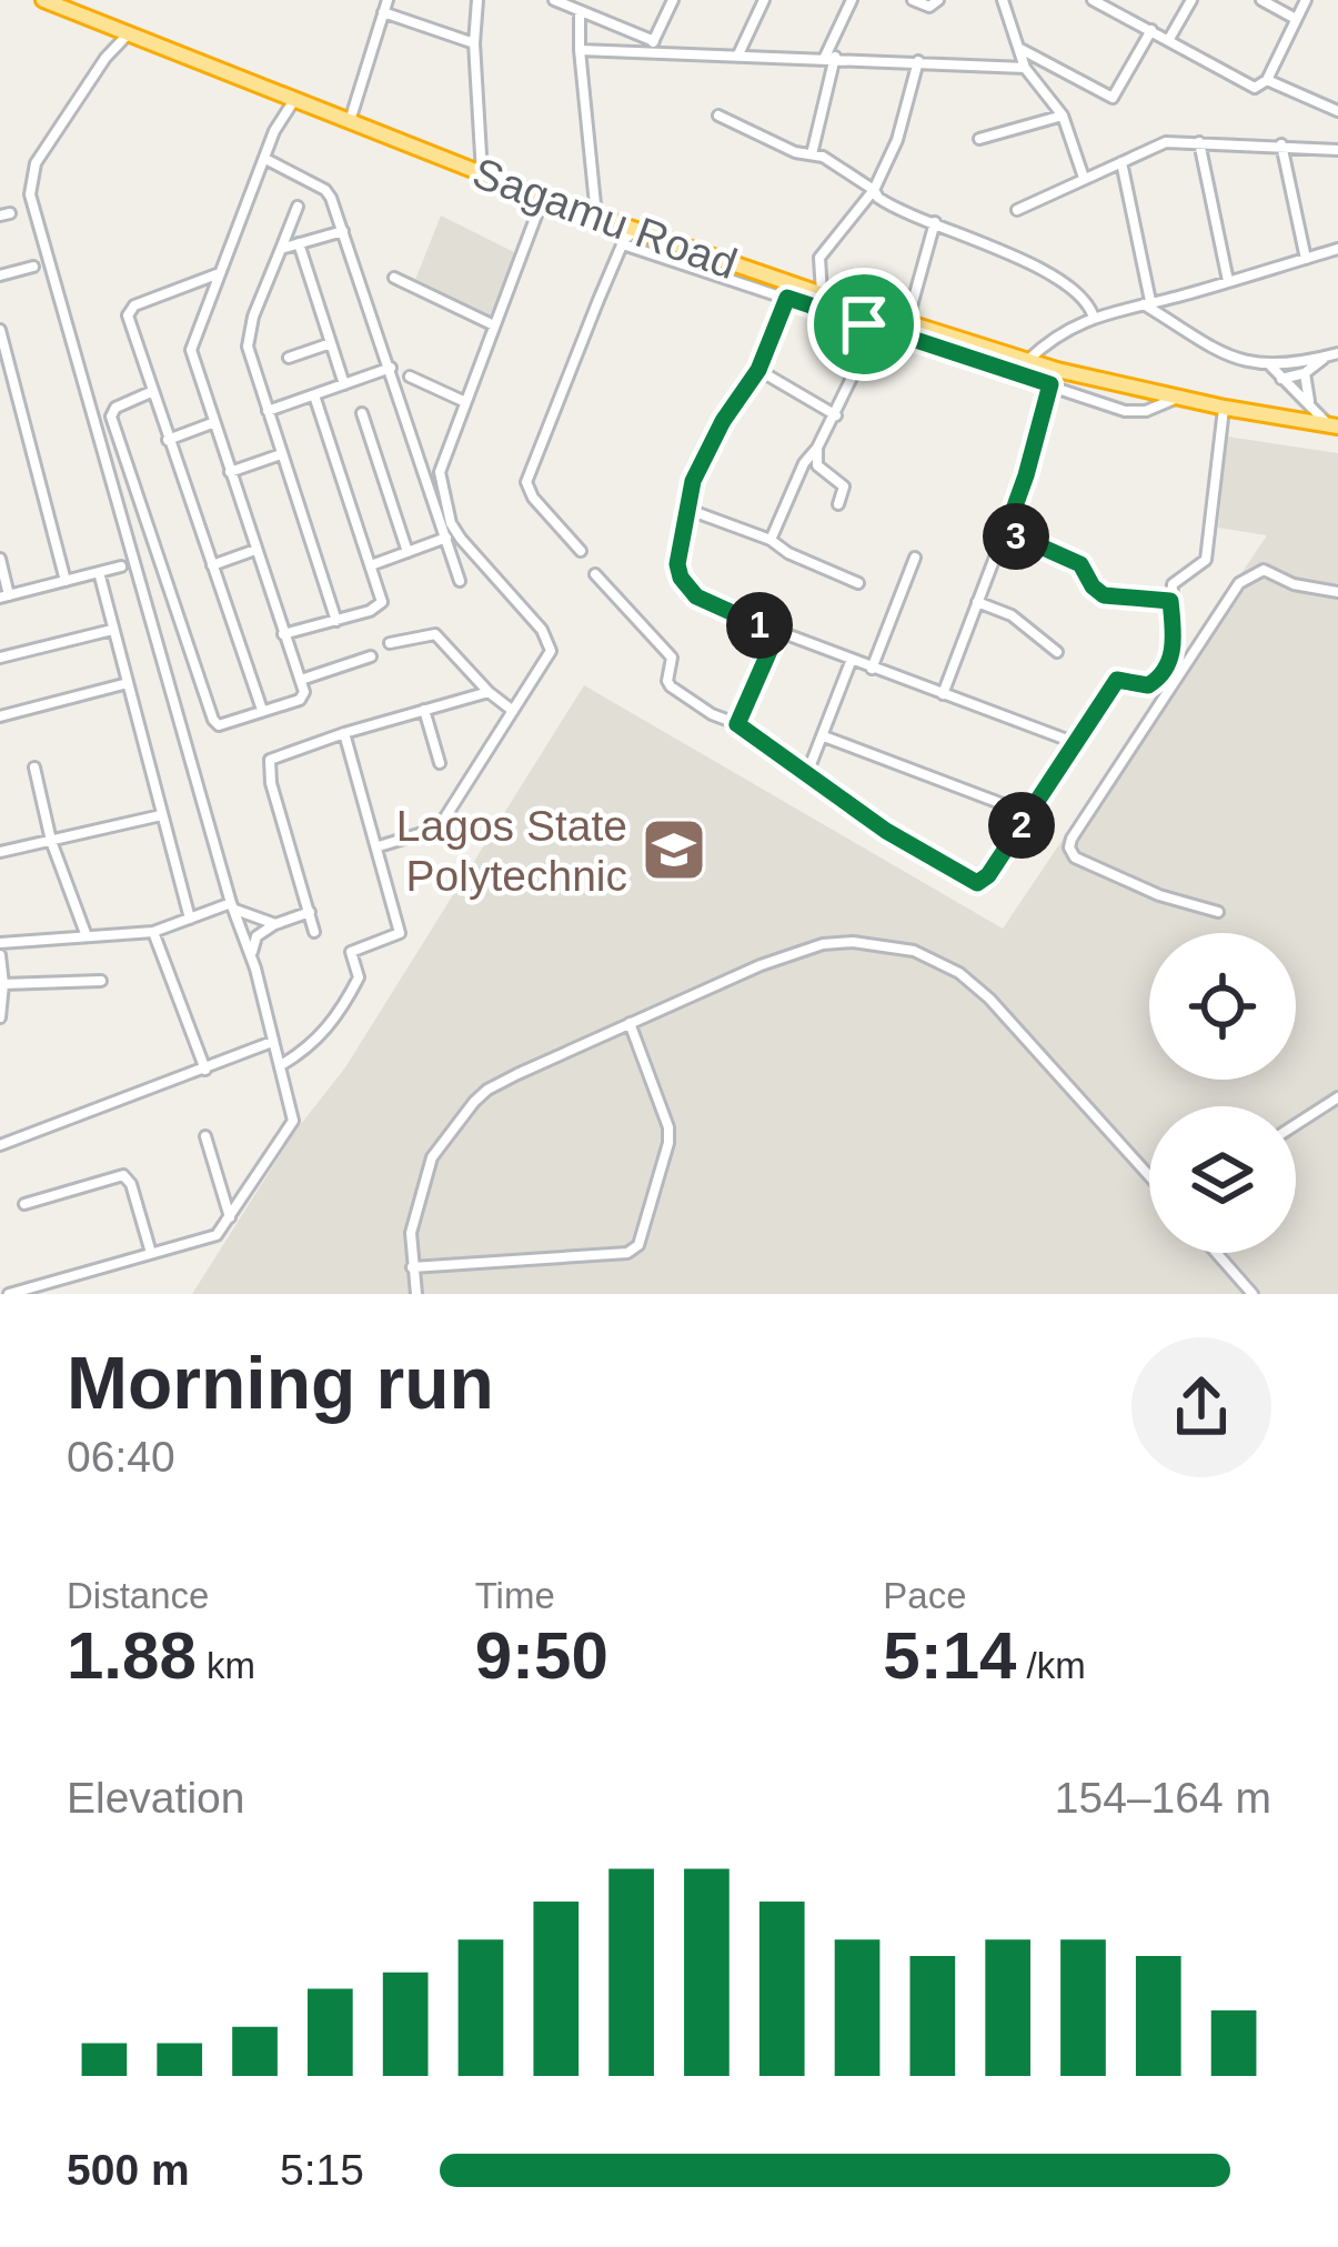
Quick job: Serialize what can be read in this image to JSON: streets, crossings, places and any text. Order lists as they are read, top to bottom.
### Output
{
  "streets": {
    "highway": ["Sagamu Road"]
  },
  "places": {
    "school or university": ["Lagos State Polytechnic"]
  },
  "page": {
    "pins": ["3", "1", "2"],
    "heading": ["Morning run", "06:40"],
    "stats": [
      ["Distance", "1.88 km"],
      ["Time", "9:50"],
      ["Pace", "5:14 /km"]
    ],
    "chart": ["Elevation", "154–164 m"],
    "list": [
      {
        "name": "500 m",
        "note": "5:15"
      }
    ]
  }
}
